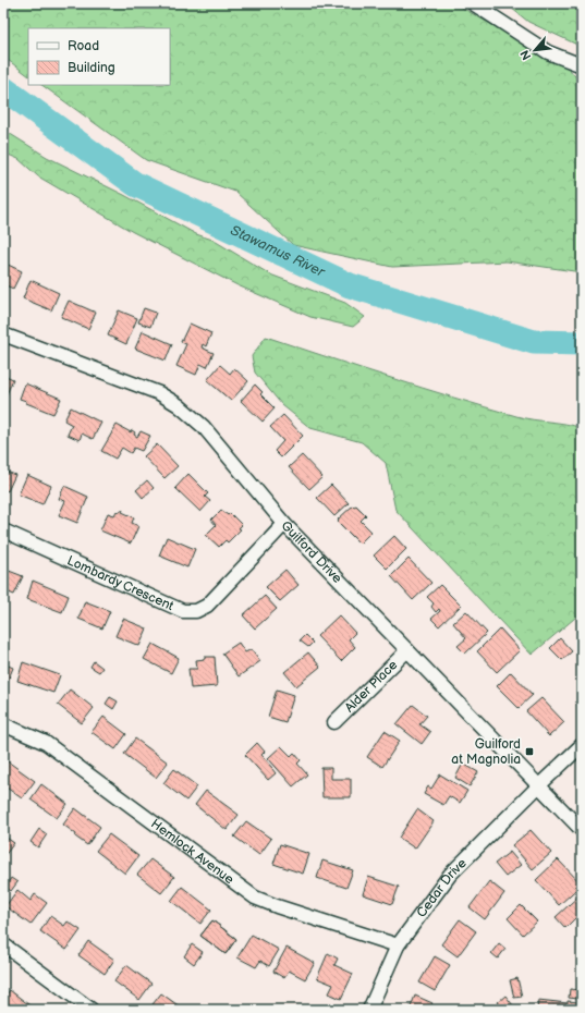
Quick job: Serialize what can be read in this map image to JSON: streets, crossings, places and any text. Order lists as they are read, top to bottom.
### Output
{
  "streets": {
    "street": [
      "Guilford Drive",
      "Lombardy Crescent",
      "Alder Place",
      "Hemlock Avenue",
      "Cedar Drive"
    ]
  },
  "crossings": [
    ["Guilford Drive", "Lombardy Crescent"],
    ["Guilford Drive", "Alder Place"],
    ["Guilford Drive", "Cedar Drive"],
    ["Hemlock Avenue", "Cedar Drive"]
  ],
  "water": ["Stawamus River"],
  "places": {
    "transit": ["Guilford at Magnolia"]
  },
  "legend": ["Road", "Building"],
  "north": "bottom left"
}
